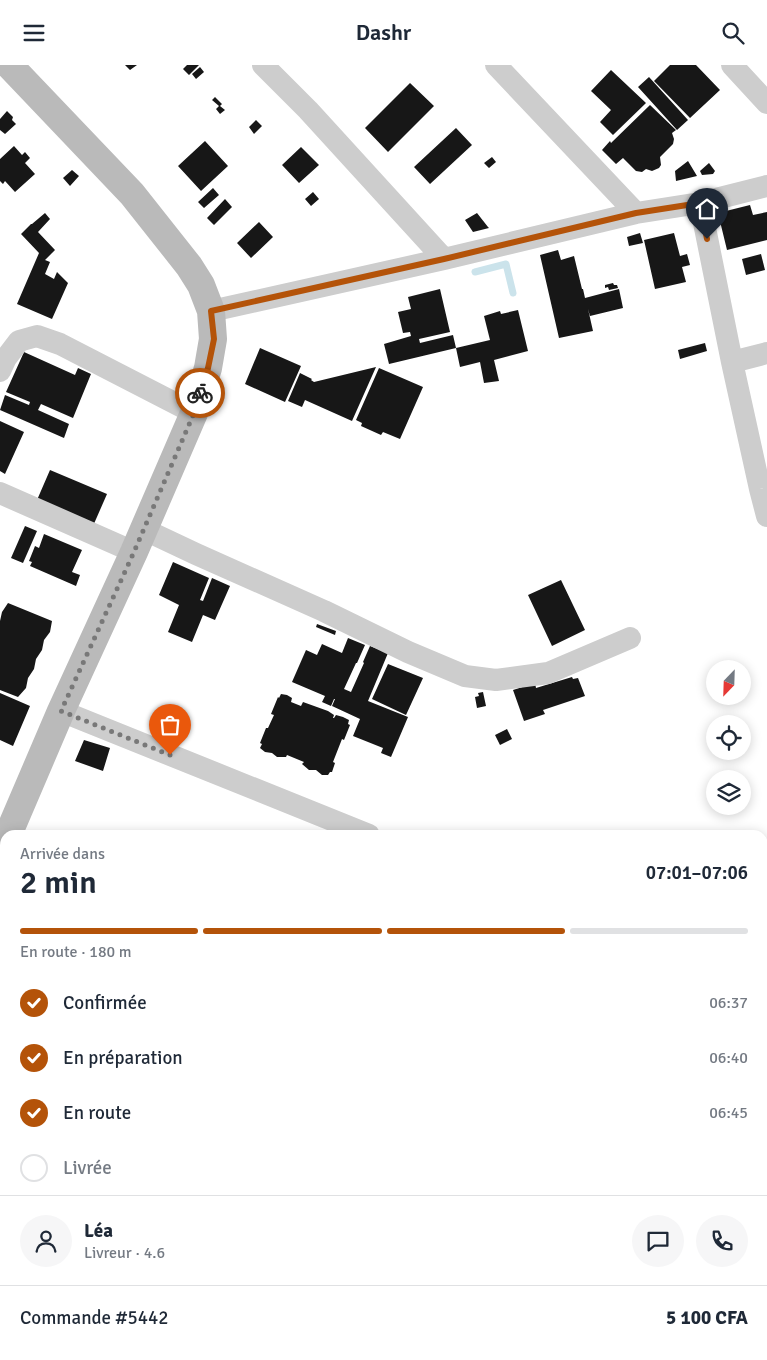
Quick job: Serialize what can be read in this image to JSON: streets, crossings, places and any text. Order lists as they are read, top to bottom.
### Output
{
  "north": "bottom left",
  "page": {
    "header": "Dashr",
    "heading": ["2 min", "Arrivée dans", "07:01–07:06"],
    "panel": [
      "Léa",
      "Livreur · 4.6",
      "Commande #5442",
      "5 100 CFA"
    ],
    "bar": "En route · 180 m",
    "list": [
      ["Confirmée", "06:37"],
      ["En préparation", "06:40"],
      ["En route", "06:45"],
      "Livrée"
    ]
  }
}
